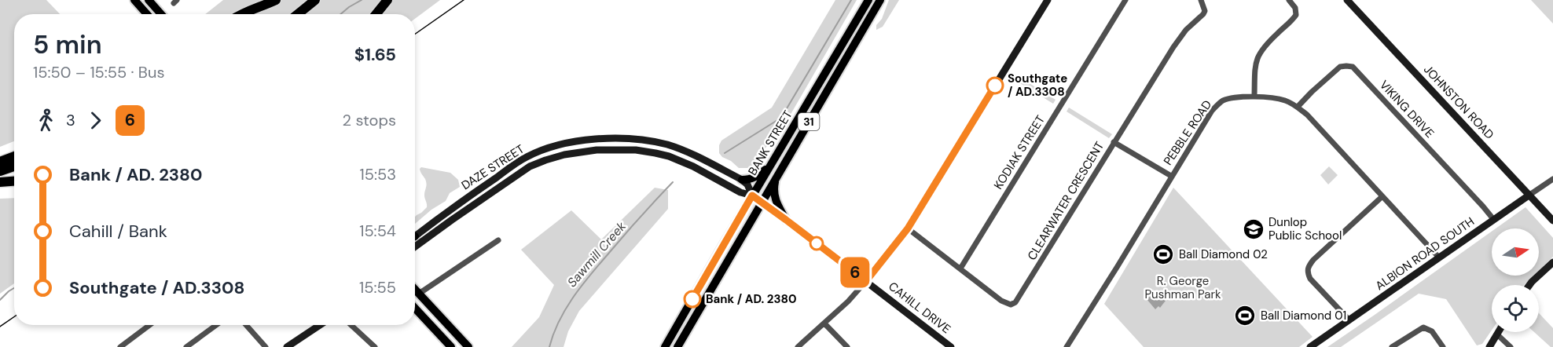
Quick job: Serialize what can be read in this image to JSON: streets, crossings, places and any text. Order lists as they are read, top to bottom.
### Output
{
  "streets": {
    "main road": ["31", "BANK STREET"],
    "street": [
      "JOHNSTON ROAD",
      "VIKING DRIVE",
      "PEBBLE ROAD",
      "KODIAK STREET",
      "DAZE STREET",
      "CLEARWATER CRESCENT",
      "ALBION ROAD SOUTH",
      "CAHILL DRIVE"
    ]
  },
  "crossings": [
    ["JOHNSTON ROAD", "ALBION ROAD SOUTH"],
    ["VIKING DRIVE", "PEBBLE ROAD"],
    ["VIKING DRIVE", "ALBION ROAD SOUTH"],
    ["PEBBLE ROAD", "ALBION ROAD SOUTH"],
    ["BANK STREET", "DAZE STREET"],
    ["BANK STREET", "CAHILL DRIVE"],
    ["KODIAK STREET", "CLEARWATER CRESCENT"],
    ["DAZE STREET", "CAHILL DRIVE"]
  ],
  "water": ["Sawmill Creek"],
  "parks": ["R. George Pushman Park"],
  "places": {
    "other": ["Southgate / AD.3308", "Bank / AD. 2380"],
    "school or university": ["Dunlop Public School"],
    "sports": ["Ball Diamond 02", "Ball Diamond 01"]
  },
  "lines": ["bus line 6"],
  "north": "right",
  "page": {
    "on_map": "6",
    "heading": ["5 min", "15:50 – 15:55 · Bus", "$1.65"],
    "legs": ["3", "6", "2 stops"],
    "list": [
      {
        "name": "Bank / AD. 2380",
        "value": "15:53"
      },
      {
        "name": "Cahill / Bank",
        "value": "15:54"
      },
      {
        "name": "Southgate / AD.3308",
        "value": "15:55"
      }
    ]
  }
}
